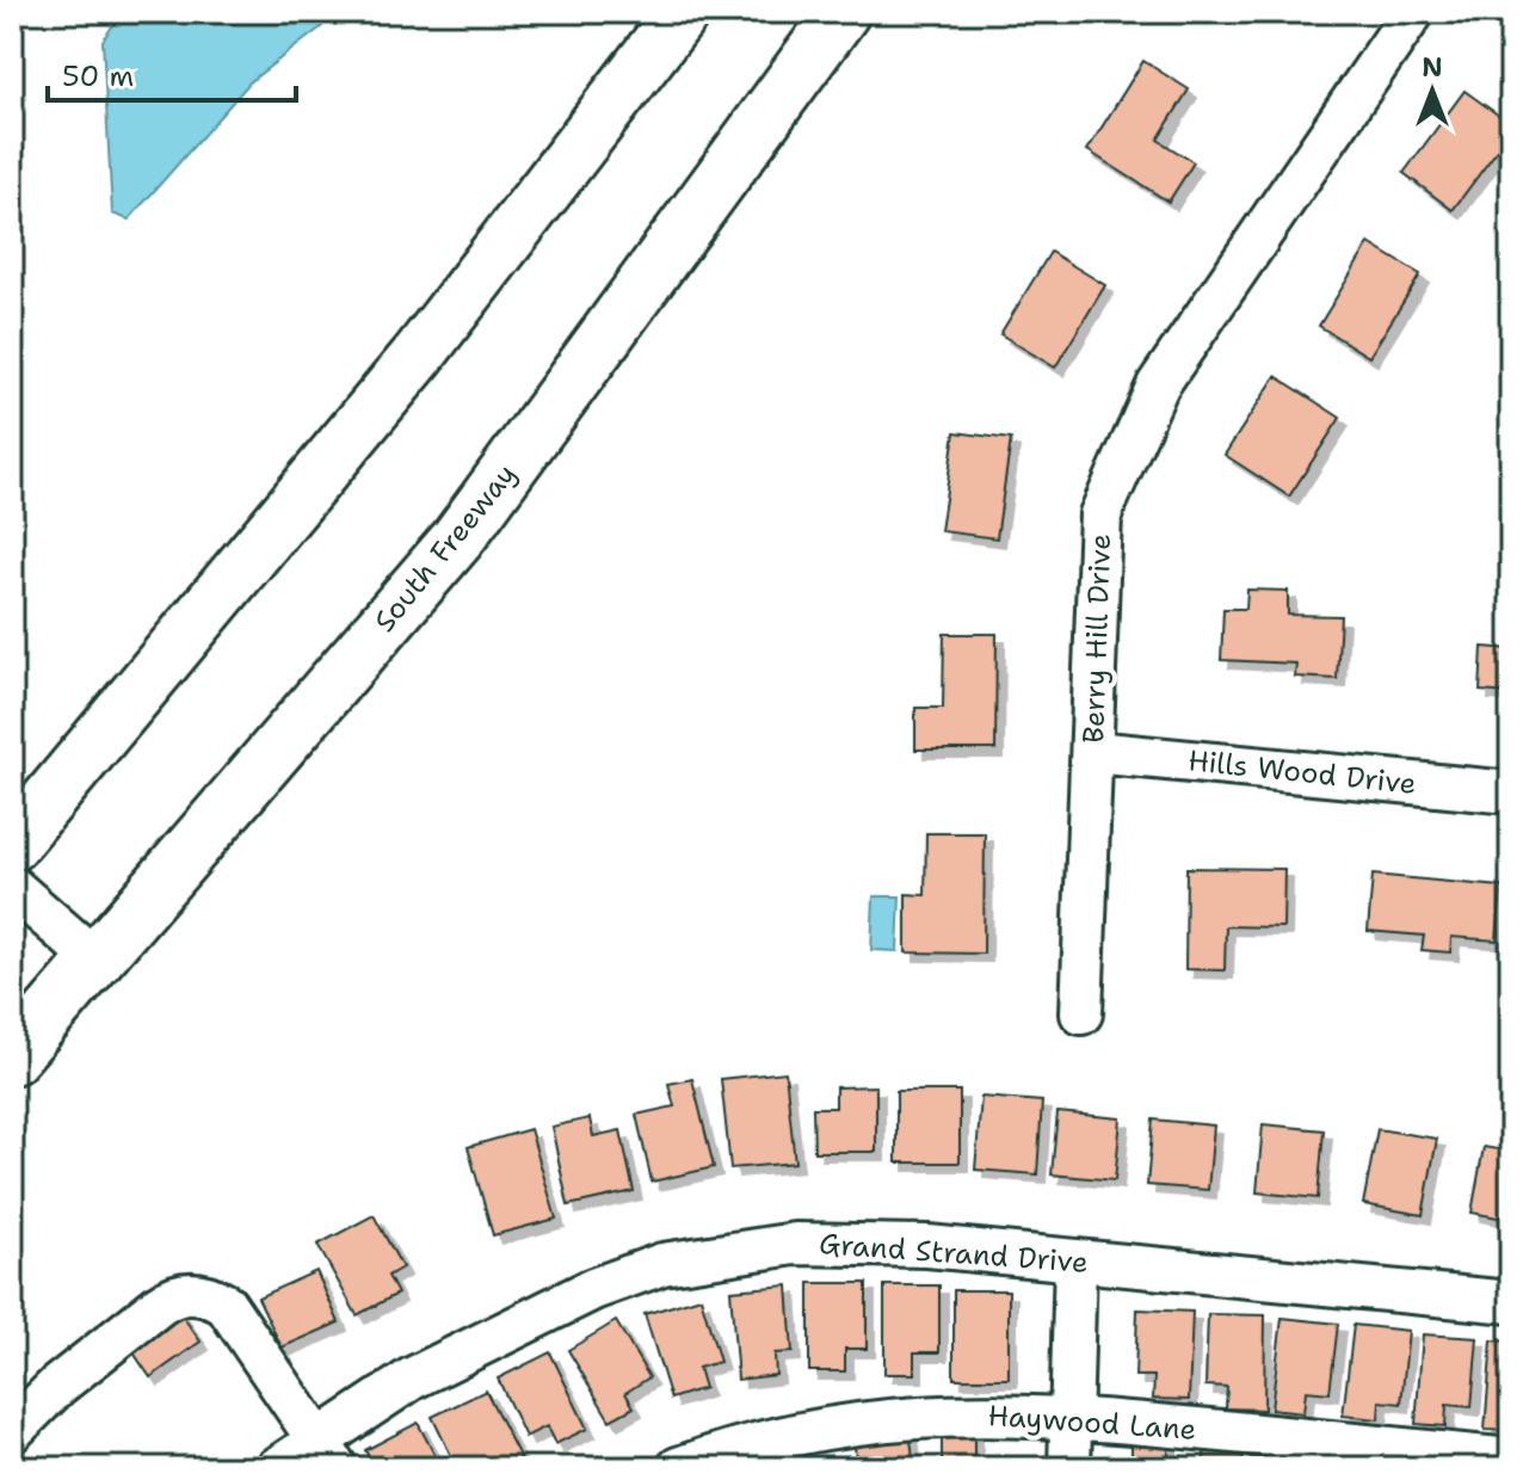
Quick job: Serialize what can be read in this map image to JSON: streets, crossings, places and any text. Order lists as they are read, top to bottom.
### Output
{
  "streets": {
    "highway": ["South Freeway"],
    "street": [
      "Berry Hill Drive",
      "Hills Wood Drive",
      "Grand Strand Drive",
      "Haywood Lane"
    ]
  },
  "crossings": [
    ["Berry Hill Drive", "Hills Wood Drive"]
  ],
  "scale_bar": "50 m",
  "north": "top"
}
